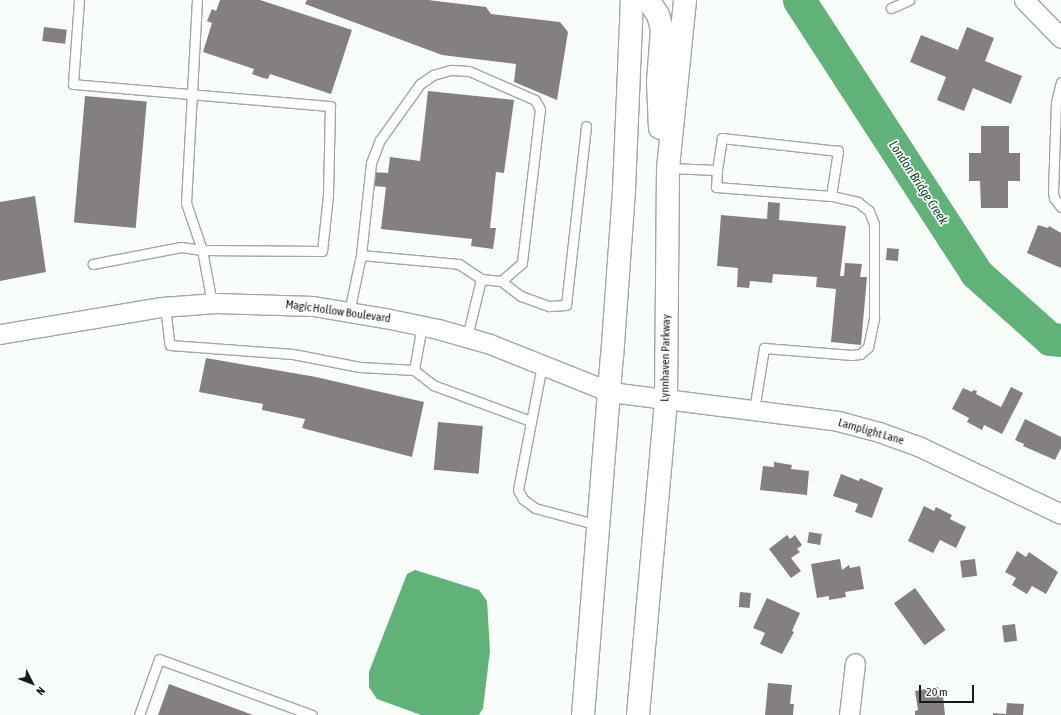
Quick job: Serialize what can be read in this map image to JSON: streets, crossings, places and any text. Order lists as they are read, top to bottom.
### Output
{
  "streets": {
    "main road": ["Lynnhaven Parkway"],
    "street": ["Magic Hollow Boulevard", "Lamplight Lane"]
  },
  "crossings": [
    ["Magic Hollow Boulevard", "Lynnhaven Parkway"],
    ["Magic Hollow Boulevard", "Lamplight Lane"],
    ["Lynnhaven Parkway", "Lamplight Lane"]
  ],
  "water": ["London Bridge Creek"],
  "scale_bar": "20 m",
  "north": "bottom right"
}
